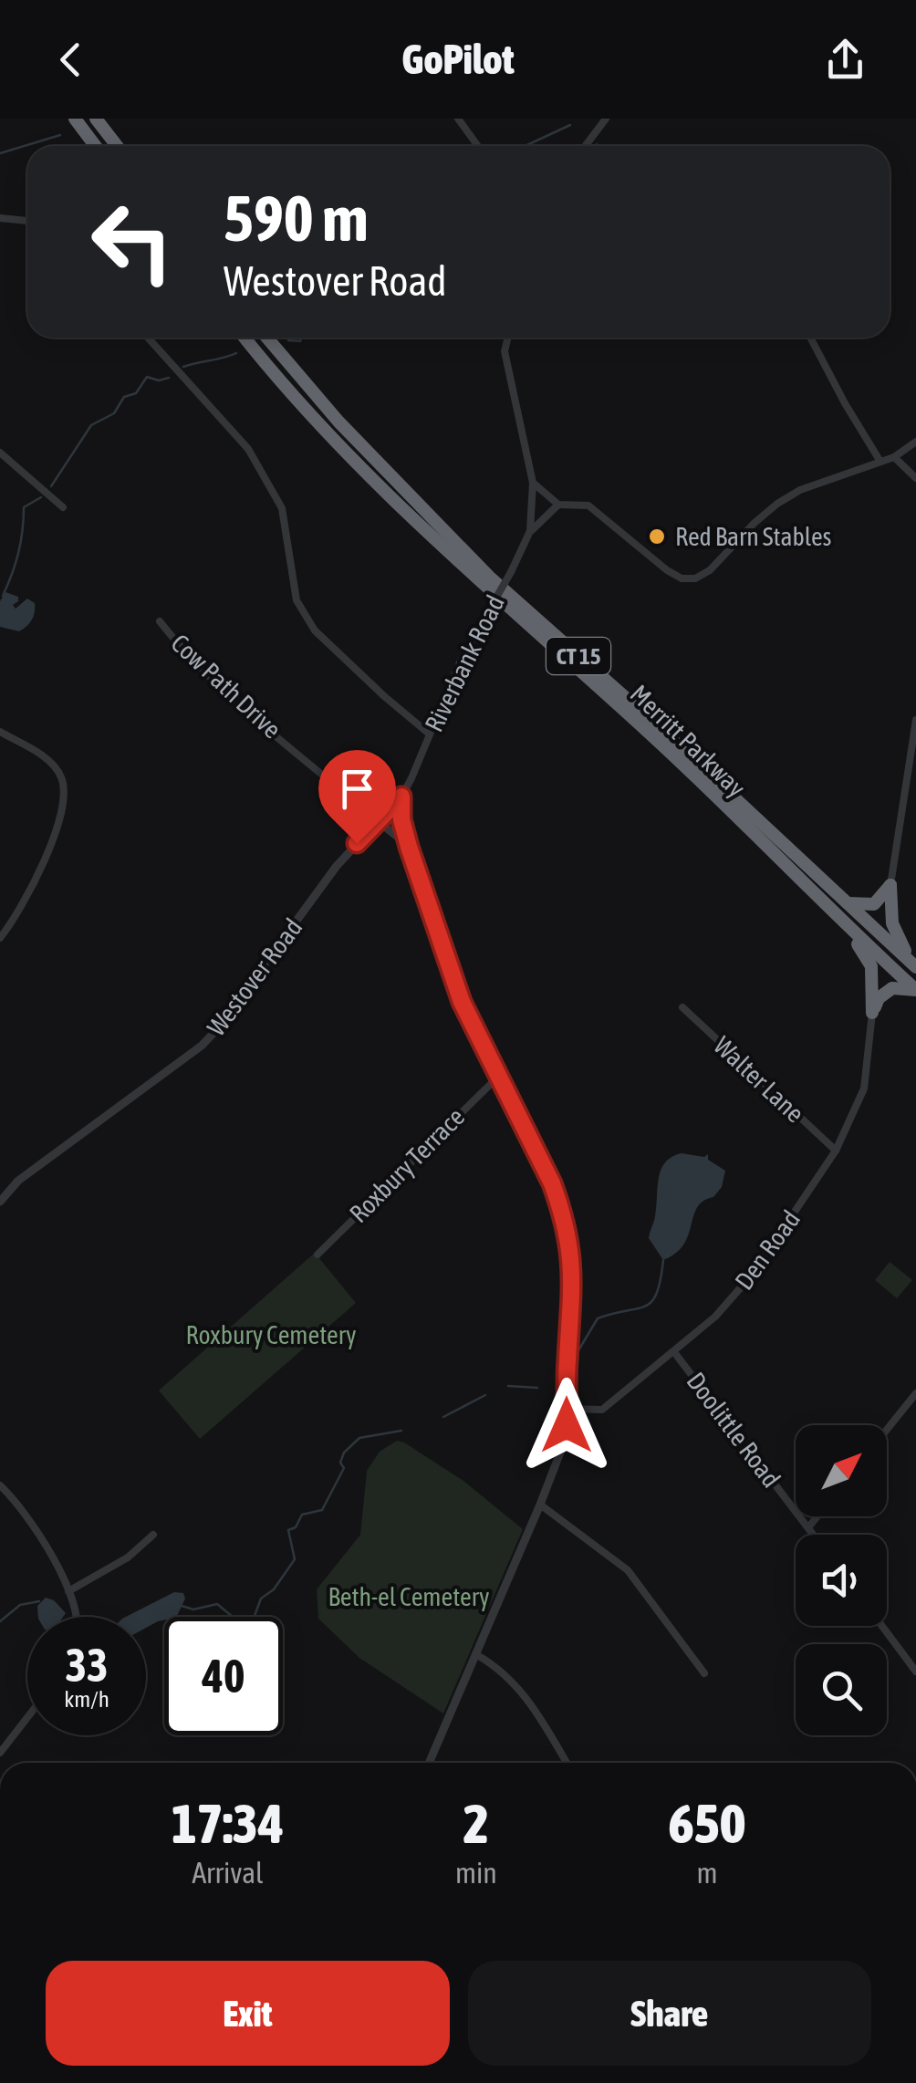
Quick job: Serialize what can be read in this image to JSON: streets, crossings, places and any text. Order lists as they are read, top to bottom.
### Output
{
  "streets": {
    "highway": ["CT 15", "Merritt Parkway"],
    "street": [
      "Riverbank Road",
      "Cow Path Drive",
      "Westover Road",
      "Walter Lane",
      "Roxbury Terrace",
      "Den Road",
      "Doolittle Road"
    ]
  },
  "crossings": [
    ["Riverbank Road", "Westover Road"],
    ["Cow Path Drive", "Westover Road"],
    ["Walter Lane", "Den Road"],
    ["Den Road", "Doolittle Road"]
  ],
  "parks": ["Roxbury Cemetery", "Beth-el Cemetery"],
  "places": ["Red Barn Stables"],
  "north": "top right",
  "page": {
    "header": "GoPilot",
    "turn": ["590 m", "Westover Road"],
    "speed": "33 km/h",
    "limit": "40",
    "eta": [
      "17:34",
      "Arrival",
      "2",
      "min",
      "650",
      "m"
    ],
    "buttons": ["Exit", "Share"]
  }
}
